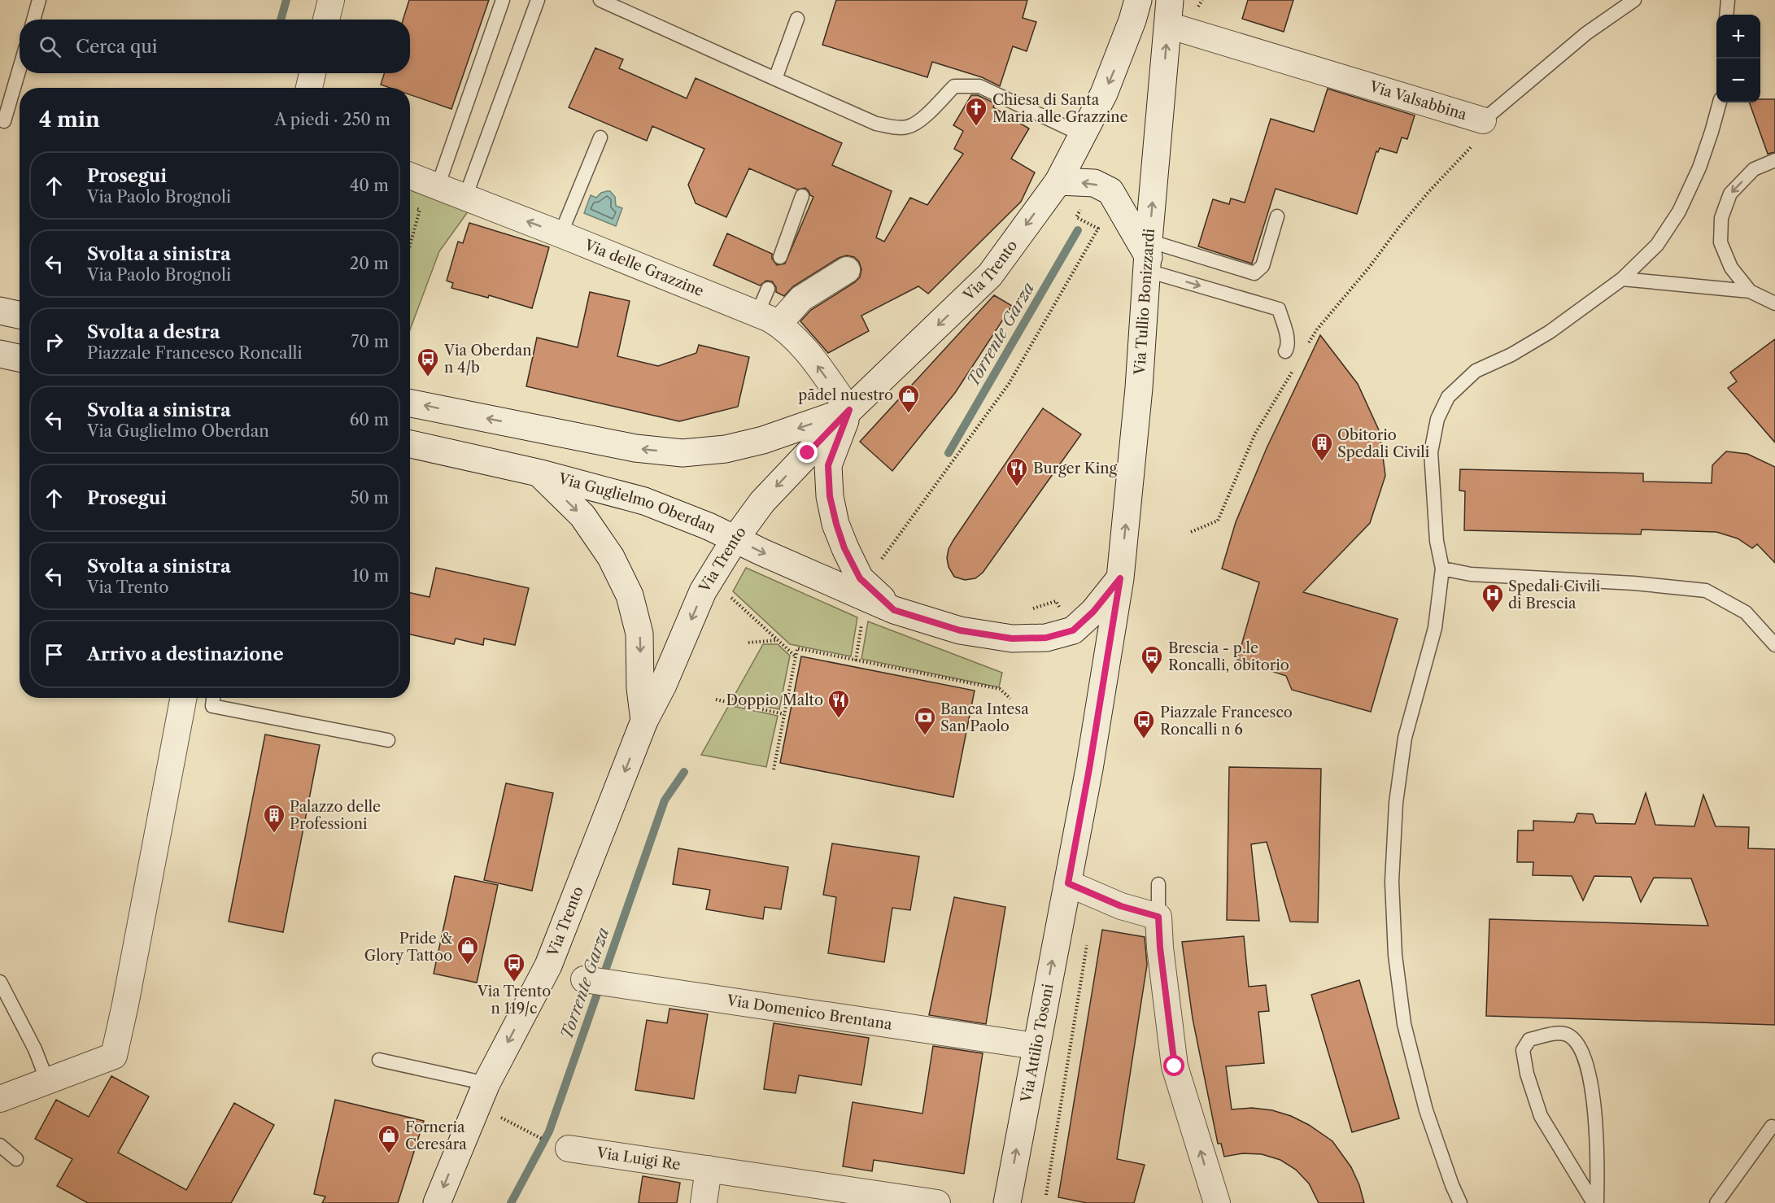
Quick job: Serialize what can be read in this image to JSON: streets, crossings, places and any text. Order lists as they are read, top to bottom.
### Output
{
  "streets": {
    "main road": [
      "Via Trento",
      "Via Tullio Bonizzardi",
      "Via Guglielmo Oberdan",
      "Via Attilio Tosoni"
    ],
    "street": [
      "Via Valsabbina",
      "Via delle Grazzine",
      "Via Domenico Brentana",
      "Via Luigi Re"
    ]
  },
  "crossings": [
    ["Via Valsabbina", "Via Tullio Bonizzardi"],
    ["Via delle Grazzine", "Via Trento"],
    ["Via Trento", "Via Guglielmo Oberdan"],
    ["Via Tullio Bonizzardi", "Via Guglielmo Oberdan"],
    ["Via Tullio Bonizzardi", "Via Attilio Tosoni"],
    ["Via Domenico Brentana", "Via Attilio Tosoni"]
  ],
  "one_way": [
    "Via delle Grazzine",
    "Via Trento",
    "Via Tullio Bonizzardi",
    "Via Attilio Tosoni"
  ],
  "water": ["Torrente Garza"],
  "places": {
    "church": ["Chiesa di Santa Maria alle Grazzine"],
    "bus stop": [
      "Via Oberdan n 4/b",
      "Brescia - p.le Roncalli, obitorio",
      "Piazzale Francesco Roncalli n 6",
      "Via Trento n 119/c"
    ],
    "shop": ["pādel nuestro", "Pride & Glory Tattoo", "Forneria Ceresara"],
    "building": ["Obitorio Spedali Civili", "Palazzo delle Professioni"],
    "restaurant": ["Burger King", "Doppio Malto"],
    "hospital": ["Spedali Civili di Brescia"],
    "bank": ["Banca Intesa San Paolo"]
  },
  "page": {
    "map_buttons": ["+", "−"],
    "search": "Cerca qui",
    "heading": ["4 min", "A piedi · 250 m"],
    "list": [
      ["Prosegui", "Via Paolo Brognoli", "40 m"],
      ["Svolta a sinistra", "Via Paolo Brognoli", "20 m"],
      ["Svolta a destra", "Piazzale Francesco Roncalli", "70 m"],
      ["Svolta a sinistra", "Via Guglielmo Oberdan", "60 m"],
      ["Prosegui", "50 m"],
      ["Svolta a sinistra", "Via Trento", "10 m"],
      "Arrivo a destinazione"
    ]
  }
}
